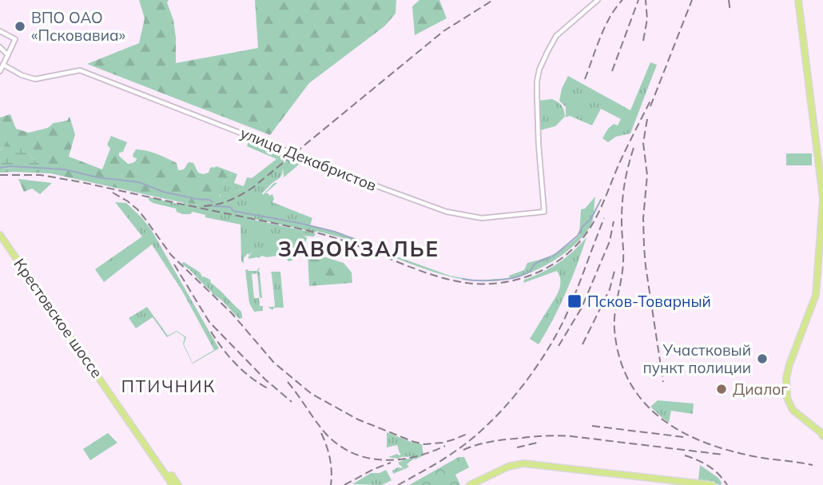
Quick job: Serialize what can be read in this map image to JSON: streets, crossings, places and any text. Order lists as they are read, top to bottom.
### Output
{
  "streets": {
    "main road": ["Крестовское шоссе"],
    "street": ["улица Декабристов"]
  },
  "districts": ["ЗАВОКЗАЛЬЕ", "ПТИЧНИК"],
  "places": {
    "other": ["ВПО ОАО «Псковавиа»", "Участковый пункт полиции", "Диалог"],
    "transit": ["Псков-Товарный"]
  }
}
